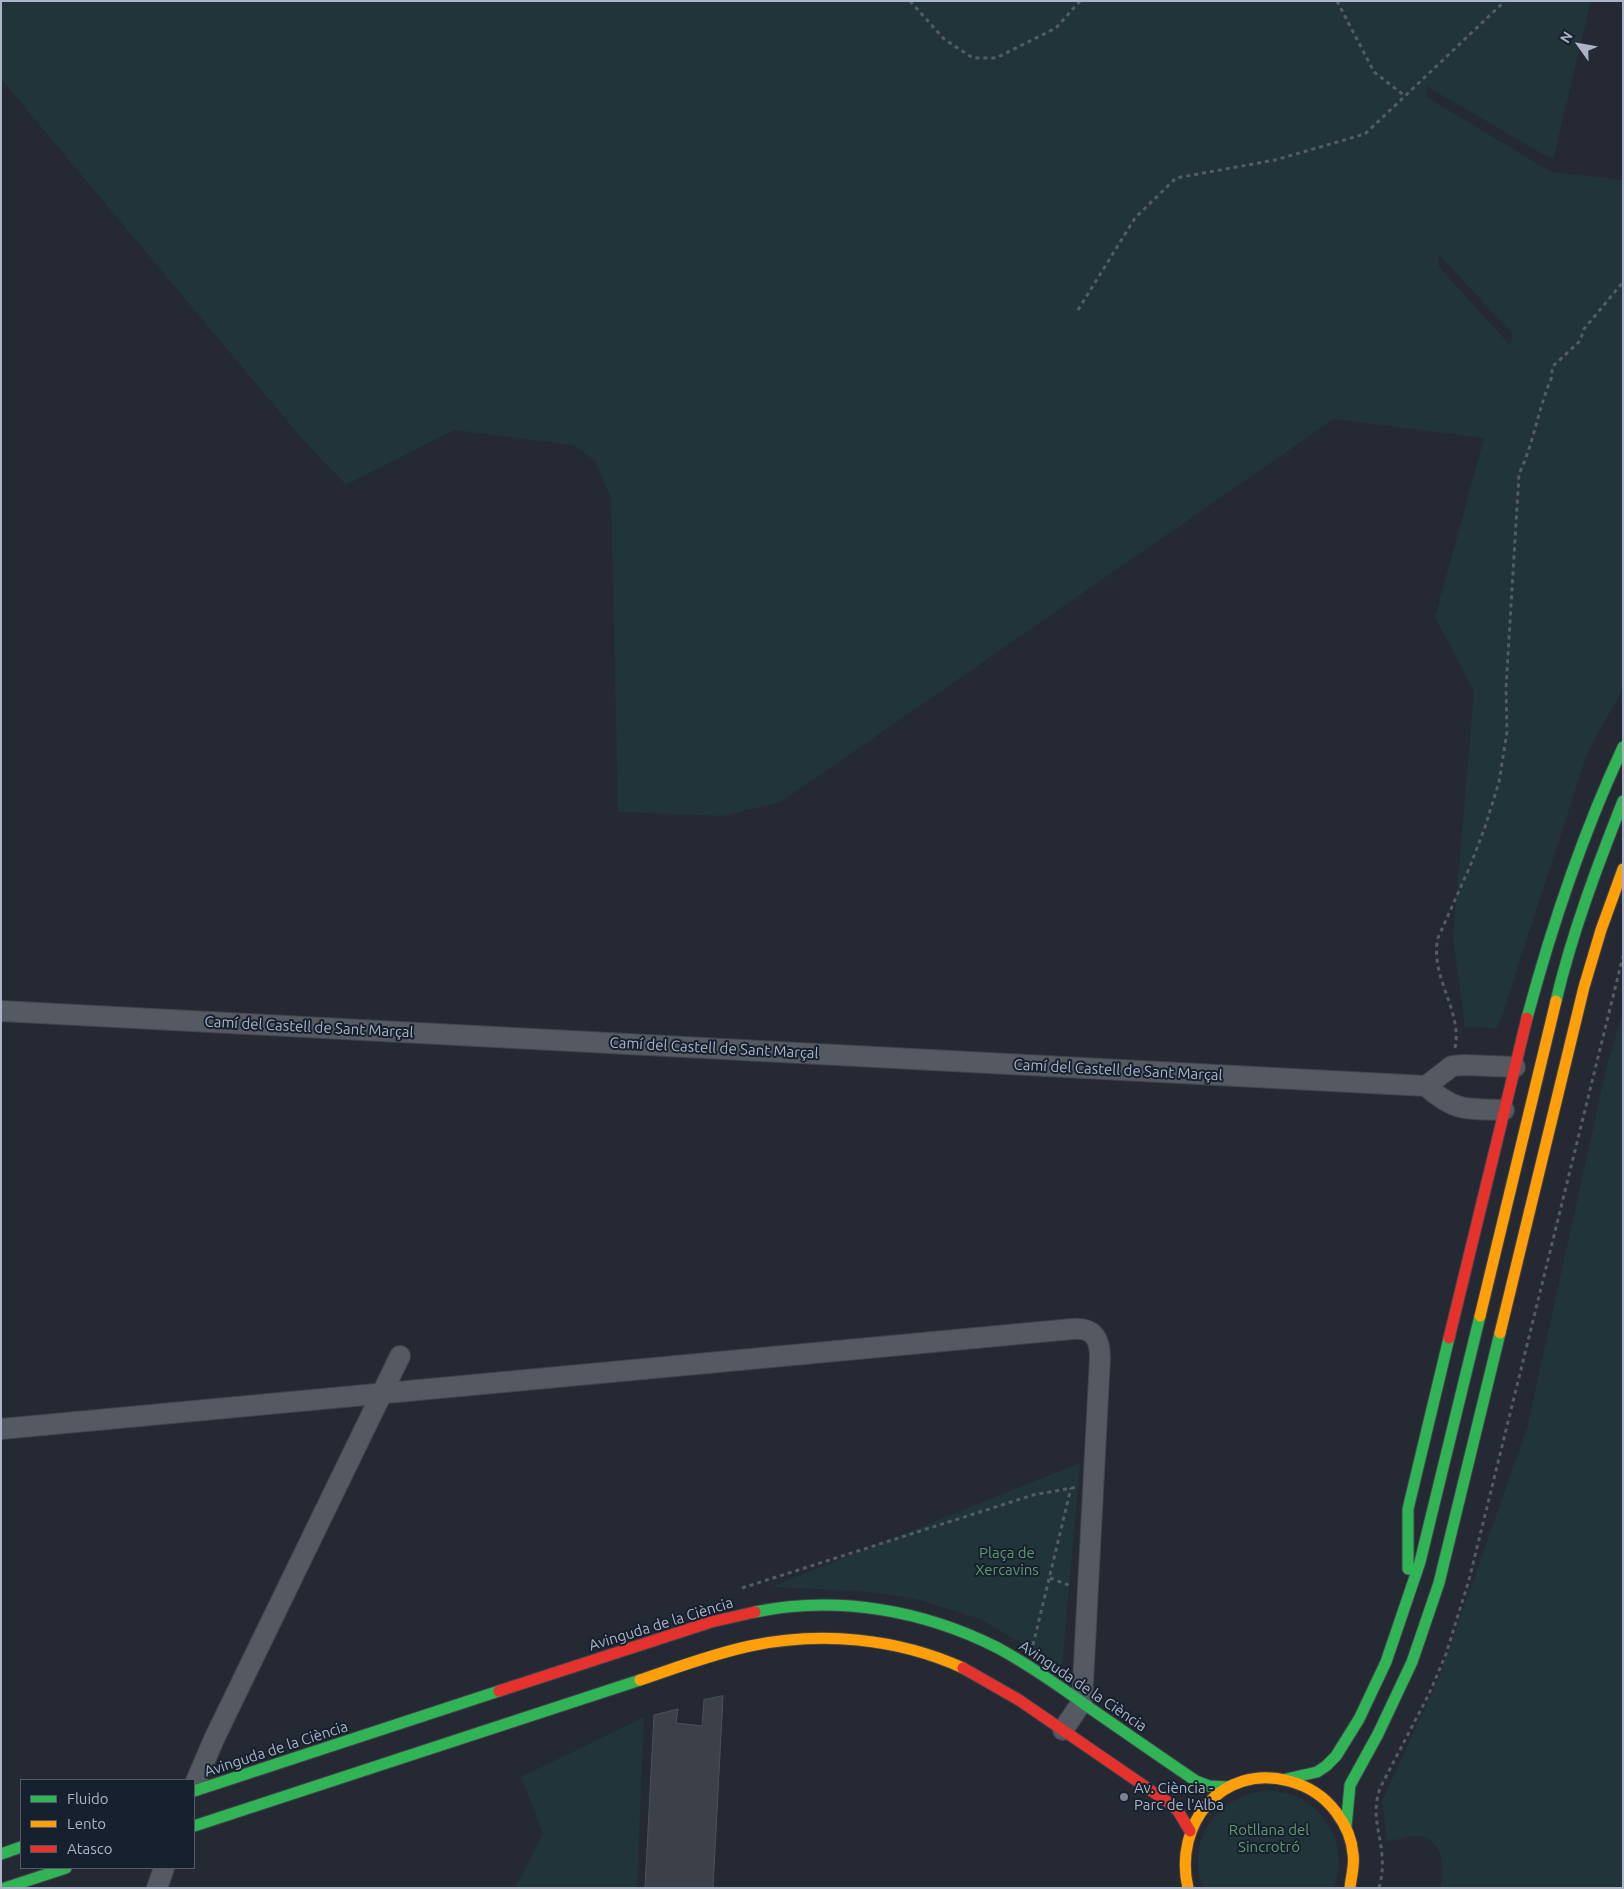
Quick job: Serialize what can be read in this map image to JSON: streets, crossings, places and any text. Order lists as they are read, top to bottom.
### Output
{
  "streets": {
    "main road": ["Avinguda de la Ciència"],
    "street": ["Camí del Castell de Sant Marçal"]
  },
  "parks": ["Plaça de Xercavins", "Rotllana del Sincrotró"],
  "places": ["Av. Ciència - Parc de l'Alba"],
  "legend": ["Fluido", "Lento", "Atasco"],
  "north": "top left"
}
